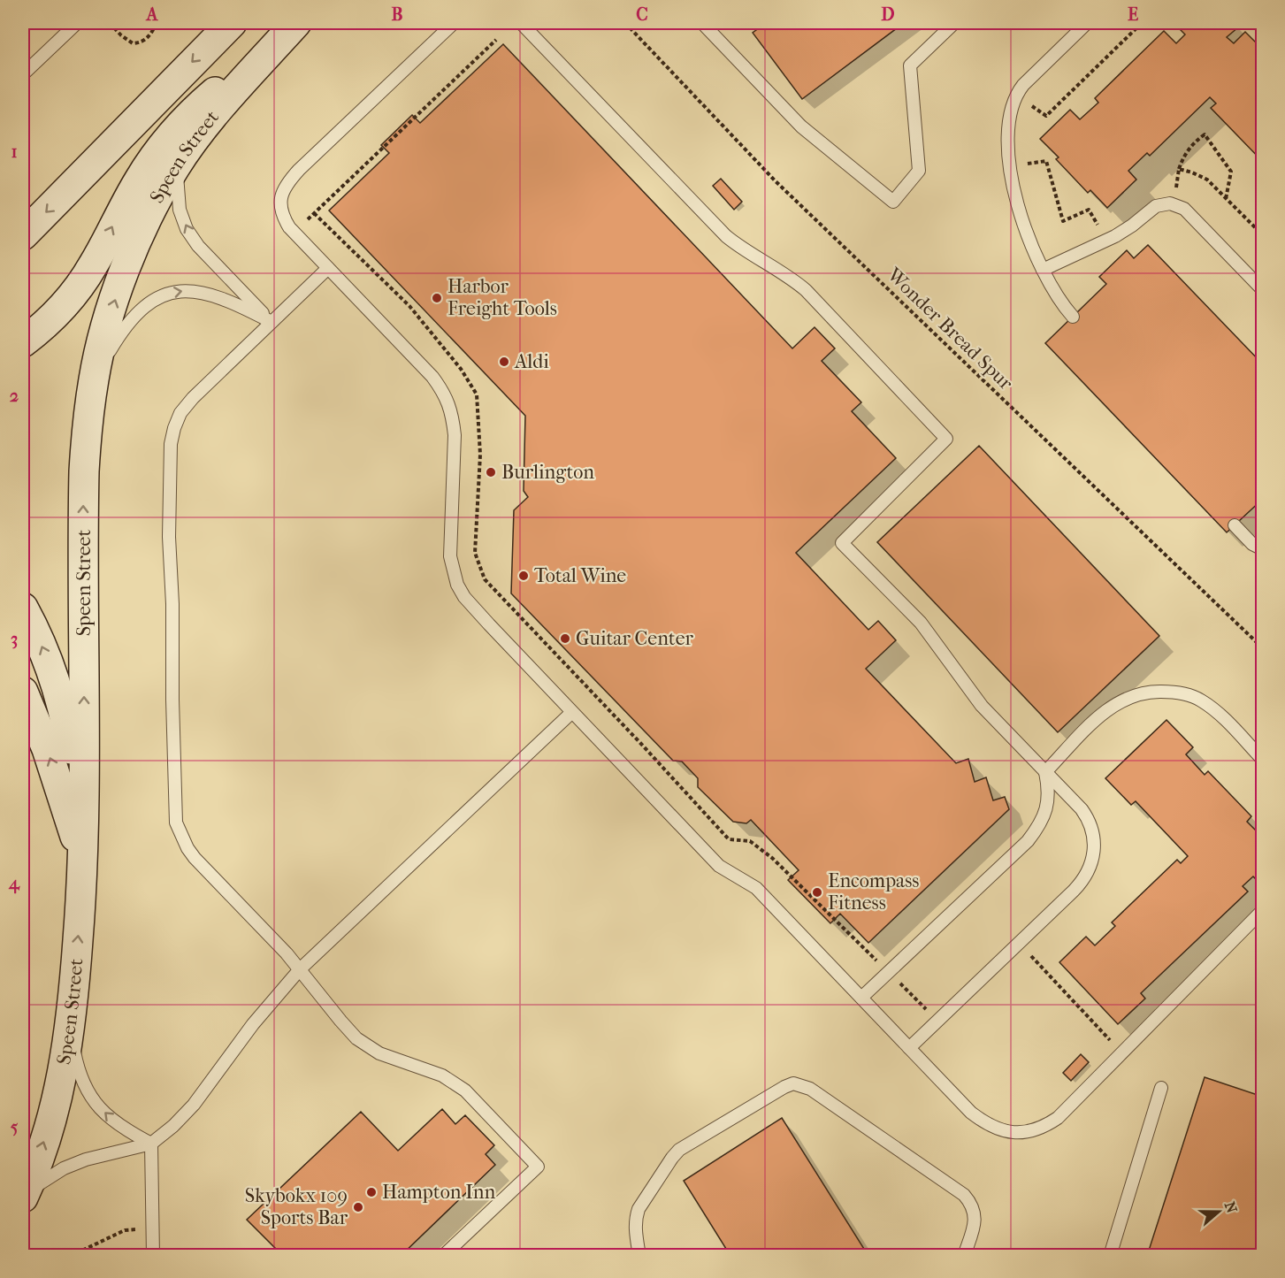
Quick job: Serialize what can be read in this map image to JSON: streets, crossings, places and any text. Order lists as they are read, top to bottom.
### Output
{
  "streets": {
    "main road": ["Speen Street"],
    "path": ["Wonder Bread Spur"]
  },
  "one_way": ["Speen Street"],
  "places": [
    "Harbor Freight Tools",
    "Aldi",
    "Burlington",
    "Total Wine",
    "Guitar Center",
    "Encompass Fitness",
    "Hampton Inn",
    "Skybokx 109 Sports Bar"
  ],
  "north": "right",
  "grid": {
    "columns": [
      "A",
      "B",
      "C",
      "D",
      "E"
    ],
    "rows": [
      "1",
      "2",
      "3",
      "4",
      "5"
    ]
  }
}
